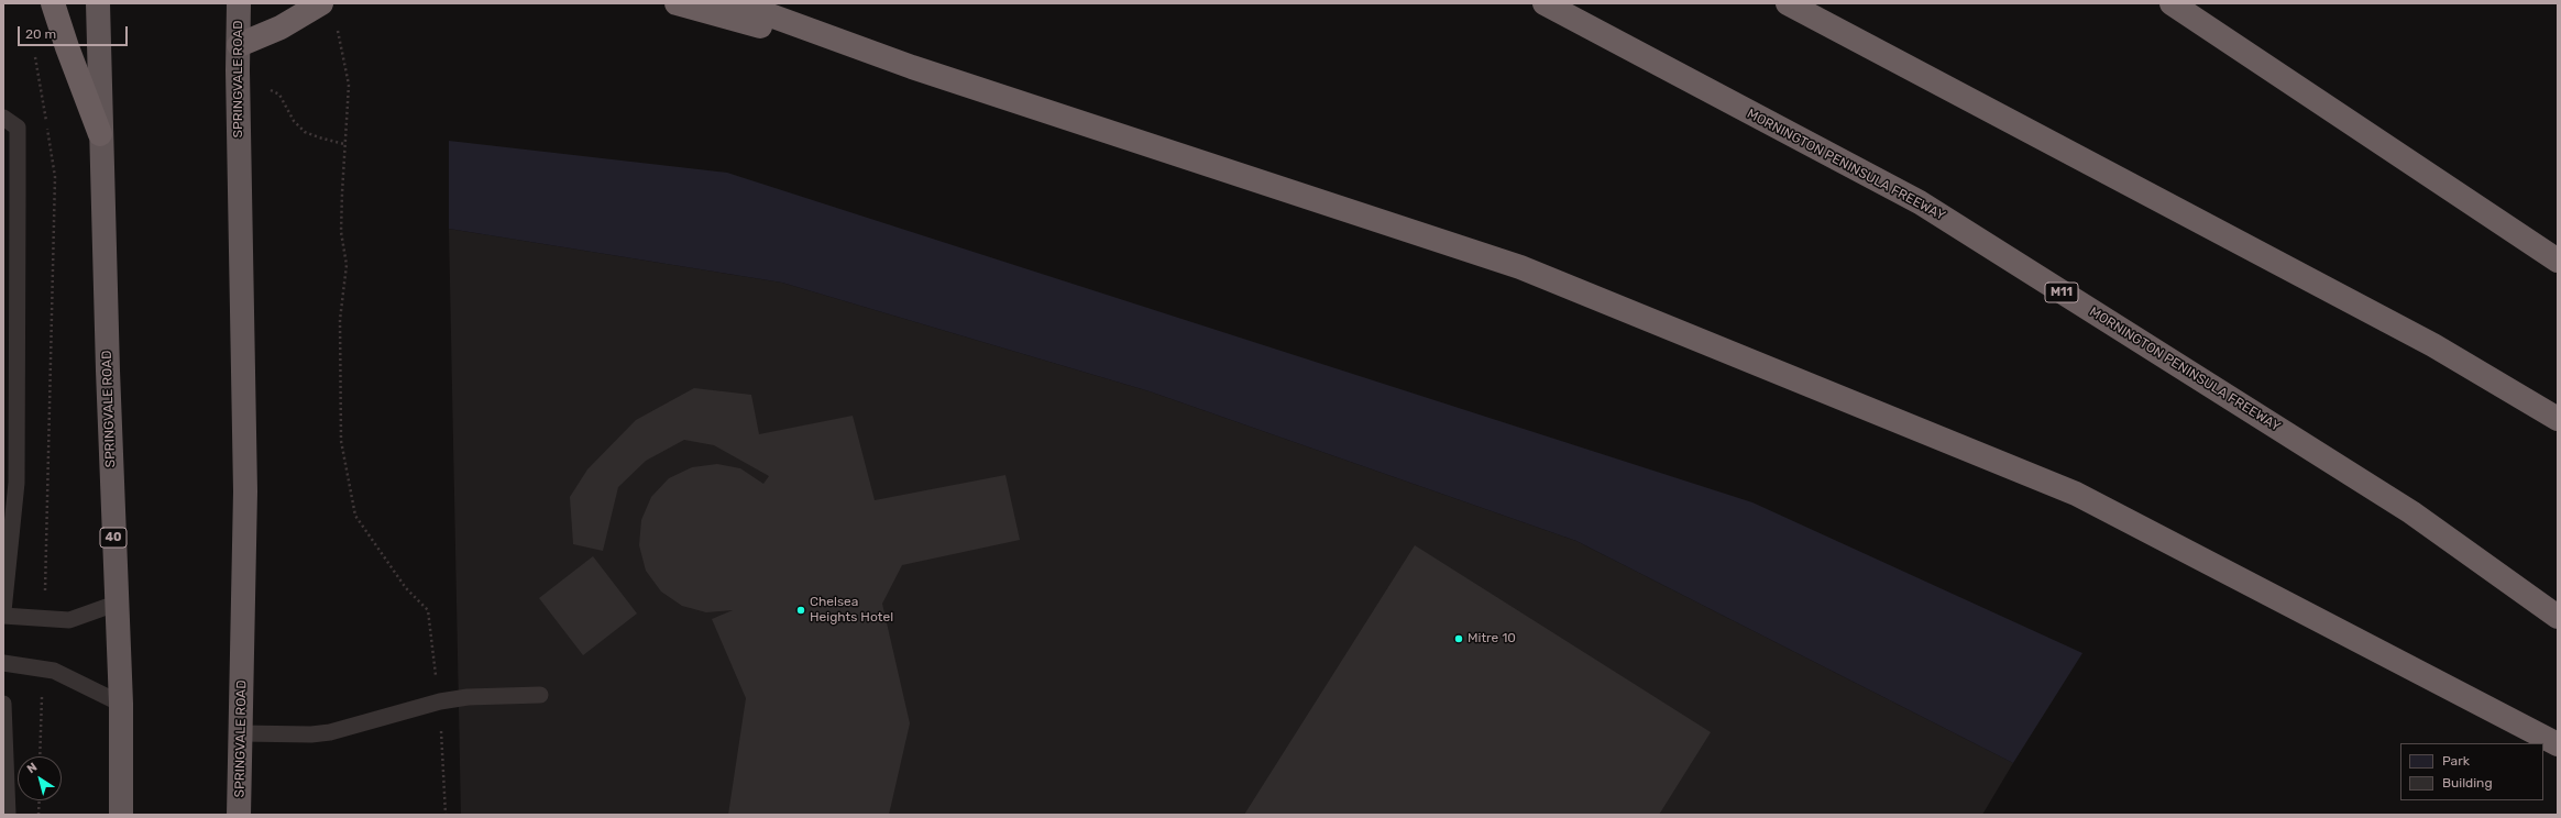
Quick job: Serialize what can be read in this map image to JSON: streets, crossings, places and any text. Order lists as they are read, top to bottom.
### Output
{
  "streets": {
    "highway": [
      "SPRINGVALE ROAD",
      "MORNINGTON PENINSULA FREEWAY",
      "M11",
      "40"
    ]
  },
  "places": ["Chelsea Heights Hotel", "Mitre 10"],
  "legend": ["Park", "Building"],
  "scale_bar": "20 m",
  "north": "top left"
}
